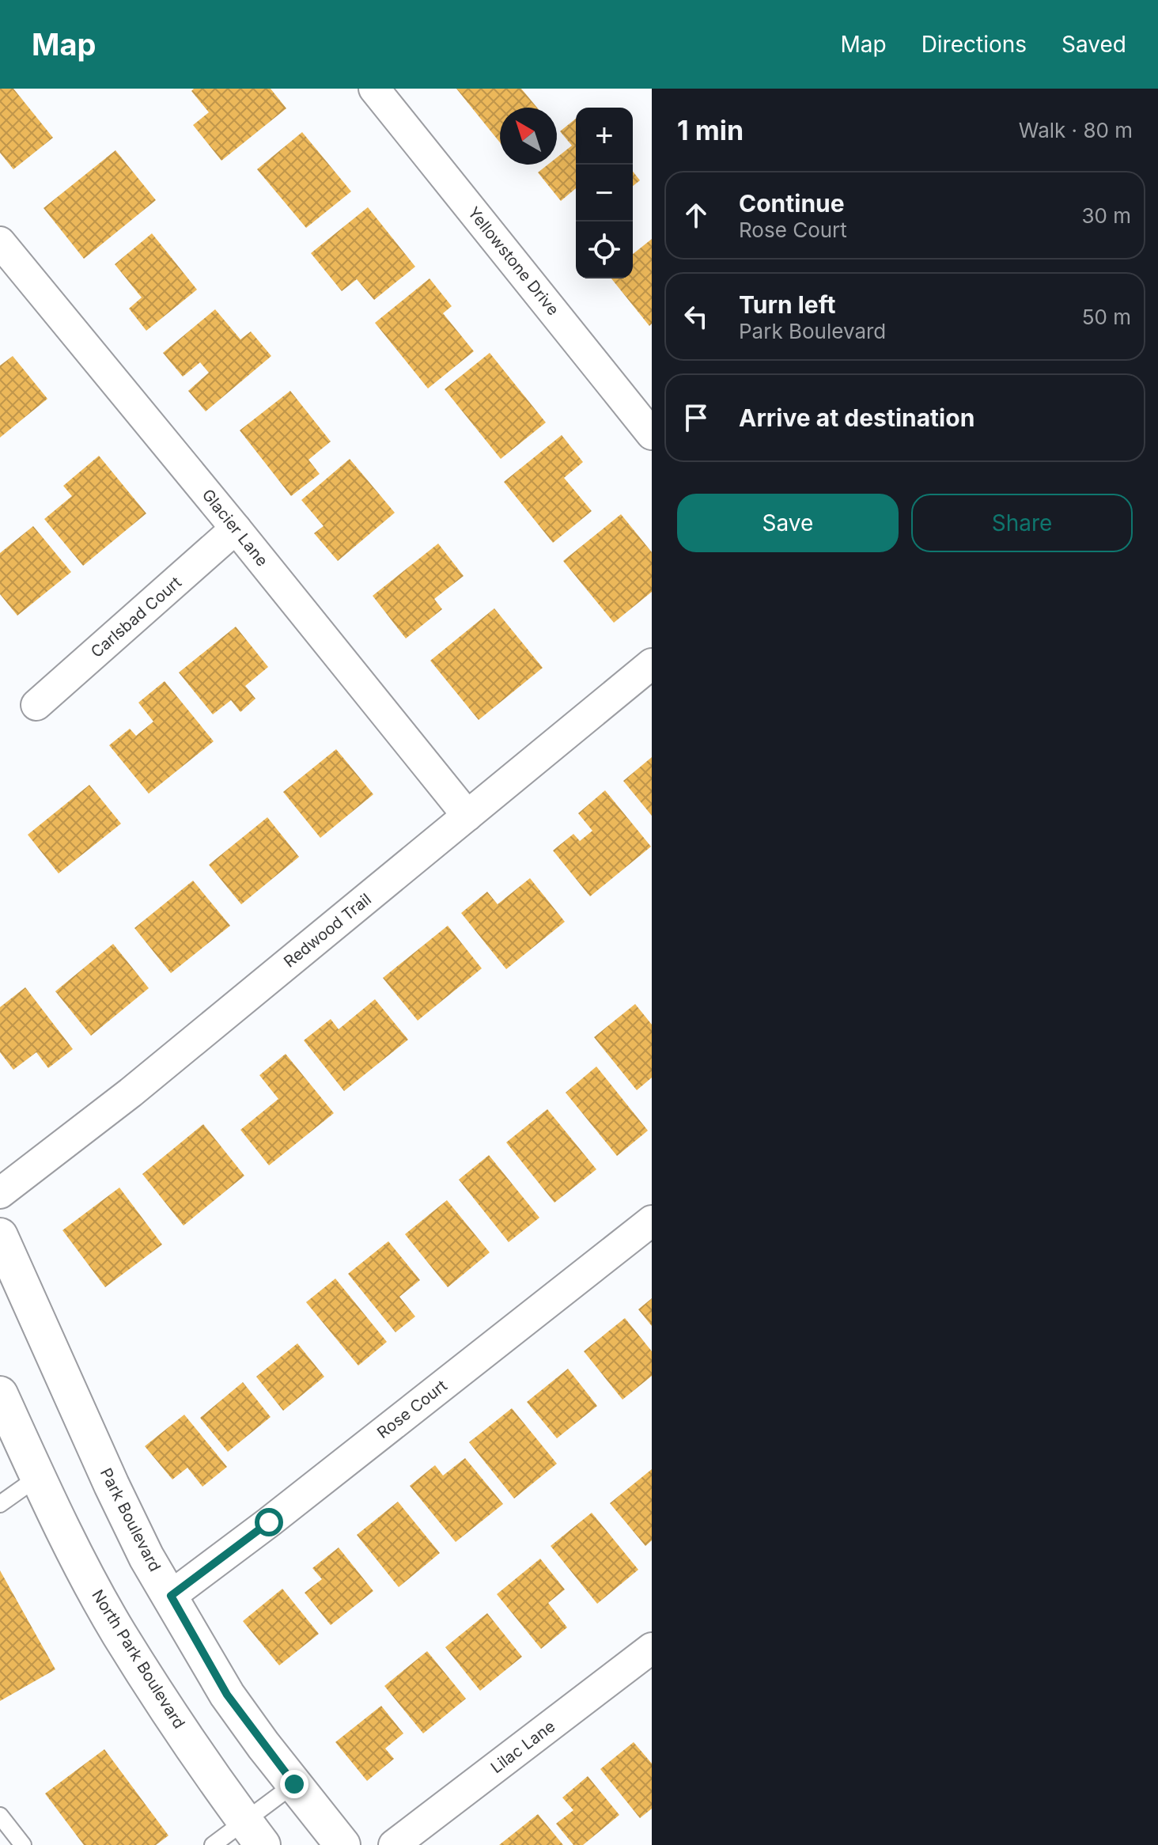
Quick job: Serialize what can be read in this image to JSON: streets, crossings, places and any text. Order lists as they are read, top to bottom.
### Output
{
  "streets": {
    "main road": ["Park Boulevard", "North Park Boulevard"],
    "street": [
      "Yellowstone Drive",
      "Glacier Lane",
      "Carlsbad Court",
      "Redwood Trail",
      "Rose Court",
      "Lilac Lane"
    ]
  },
  "crossings": [
    ["Glacier Lane", "Carlsbad Court"],
    ["Glacier Lane", "Redwood Trail"],
    ["Rose Court", "Park Boulevard"]
  ],
  "north": "top left",
  "page": {
    "header": "Map",
    "nav": ["Map", "Directions", "Saved"],
    "heading": ["1 min", "Walk · 80 m"],
    "map_buttons": ["+", "−"],
    "list": [
      ["Continue", "Rose Court", "30 m"],
      ["Turn left", "Park Boulevard", "50 m"],
      "Arrive at destination"
    ],
    "buttons": ["Save", "Share"]
  }
}
